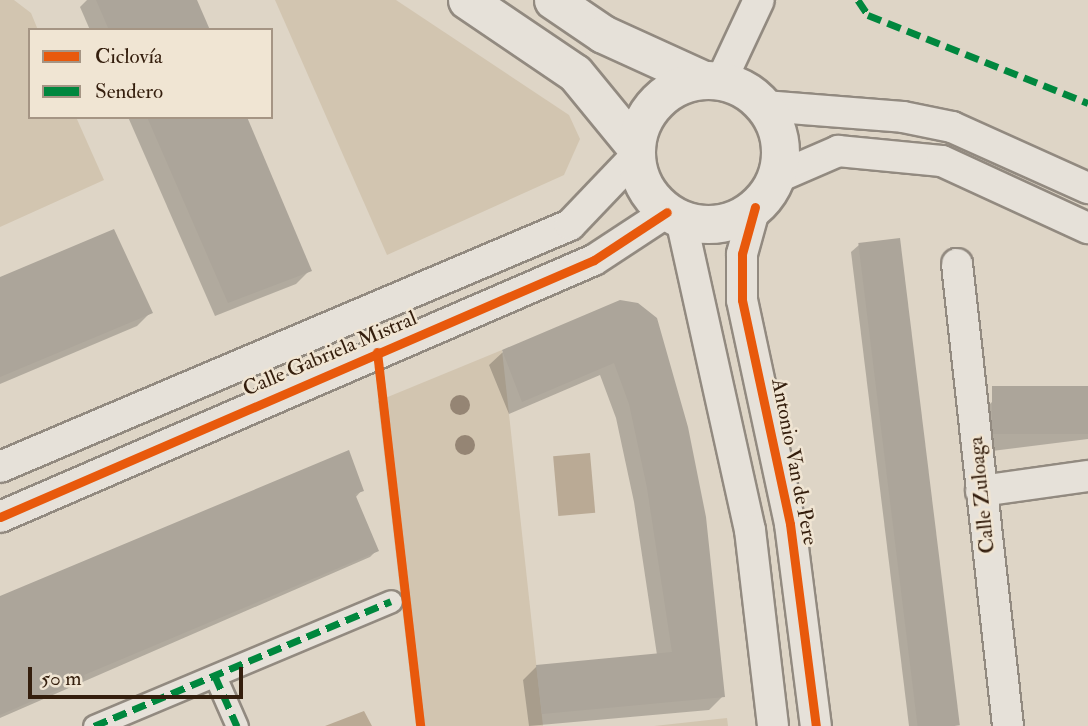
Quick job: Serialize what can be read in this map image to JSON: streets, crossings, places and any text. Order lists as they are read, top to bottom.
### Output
{
  "streets": {
    "street": ["Calle Gabriela Mistral", "Antonio Van de Pere", "Calle Zuloaga"]
  },
  "crossings": [
    ["Calle Gabriela Mistral", "Antonio Van de Pere"]
  ],
  "legend": ["Ciclovía", "Sendero"],
  "scale_bar": "50 m"
}
